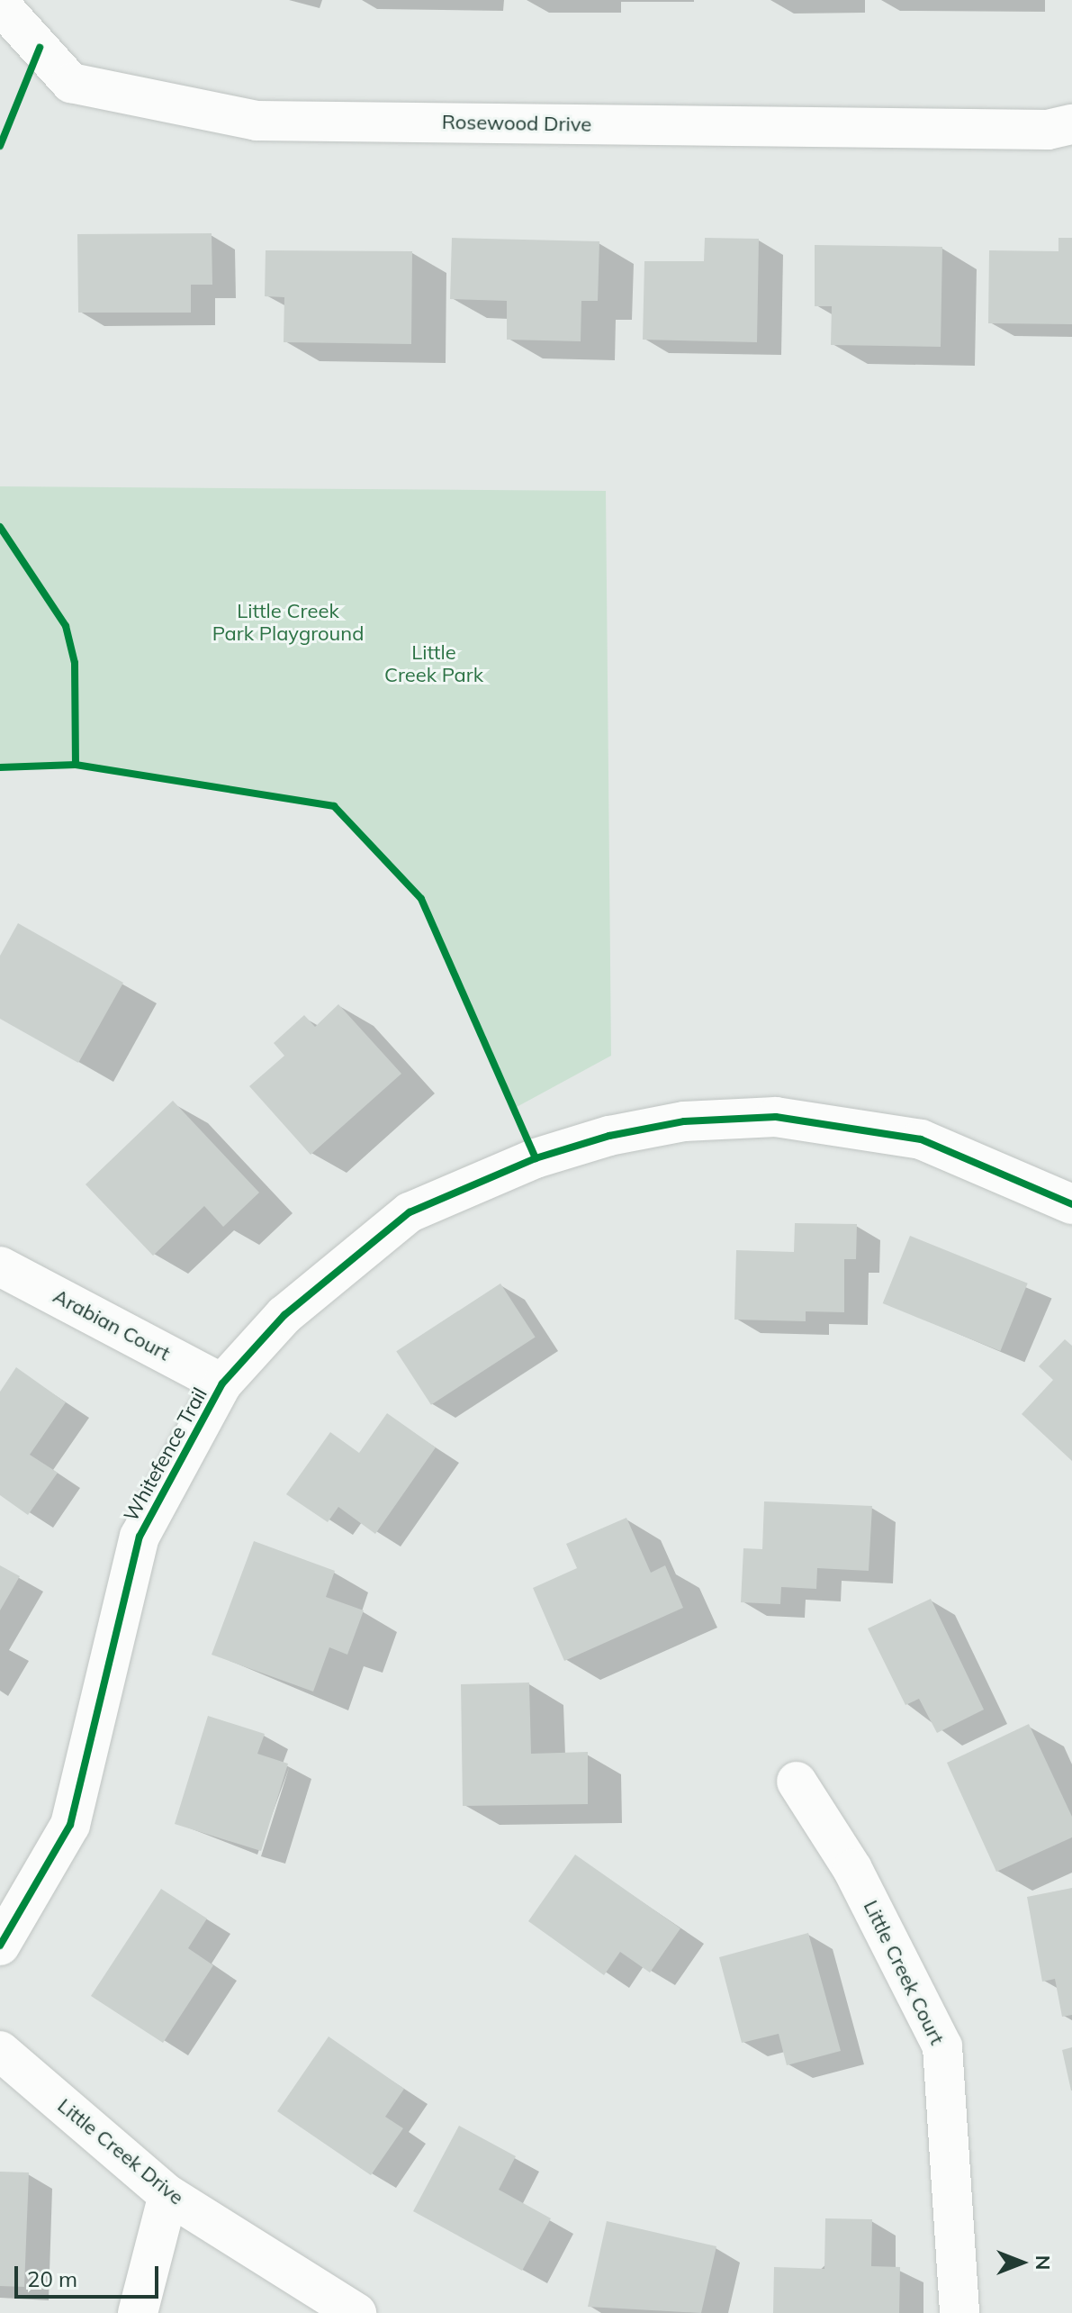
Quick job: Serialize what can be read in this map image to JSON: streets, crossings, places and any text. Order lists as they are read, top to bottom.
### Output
{
  "streets": {
    "street": [
      "Rosewood Drive",
      "Arabian Court",
      "Whitefence Trail",
      "Little Creek Court",
      "Little Creek Drive"
    ]
  },
  "crossings": [
    ["Arabian Court", "Whitefence Trail"]
  ],
  "parks": ["Little Creek Park Playground", "Little Creek Park"],
  "scale_bar": "20 m",
  "north": "right"
}
